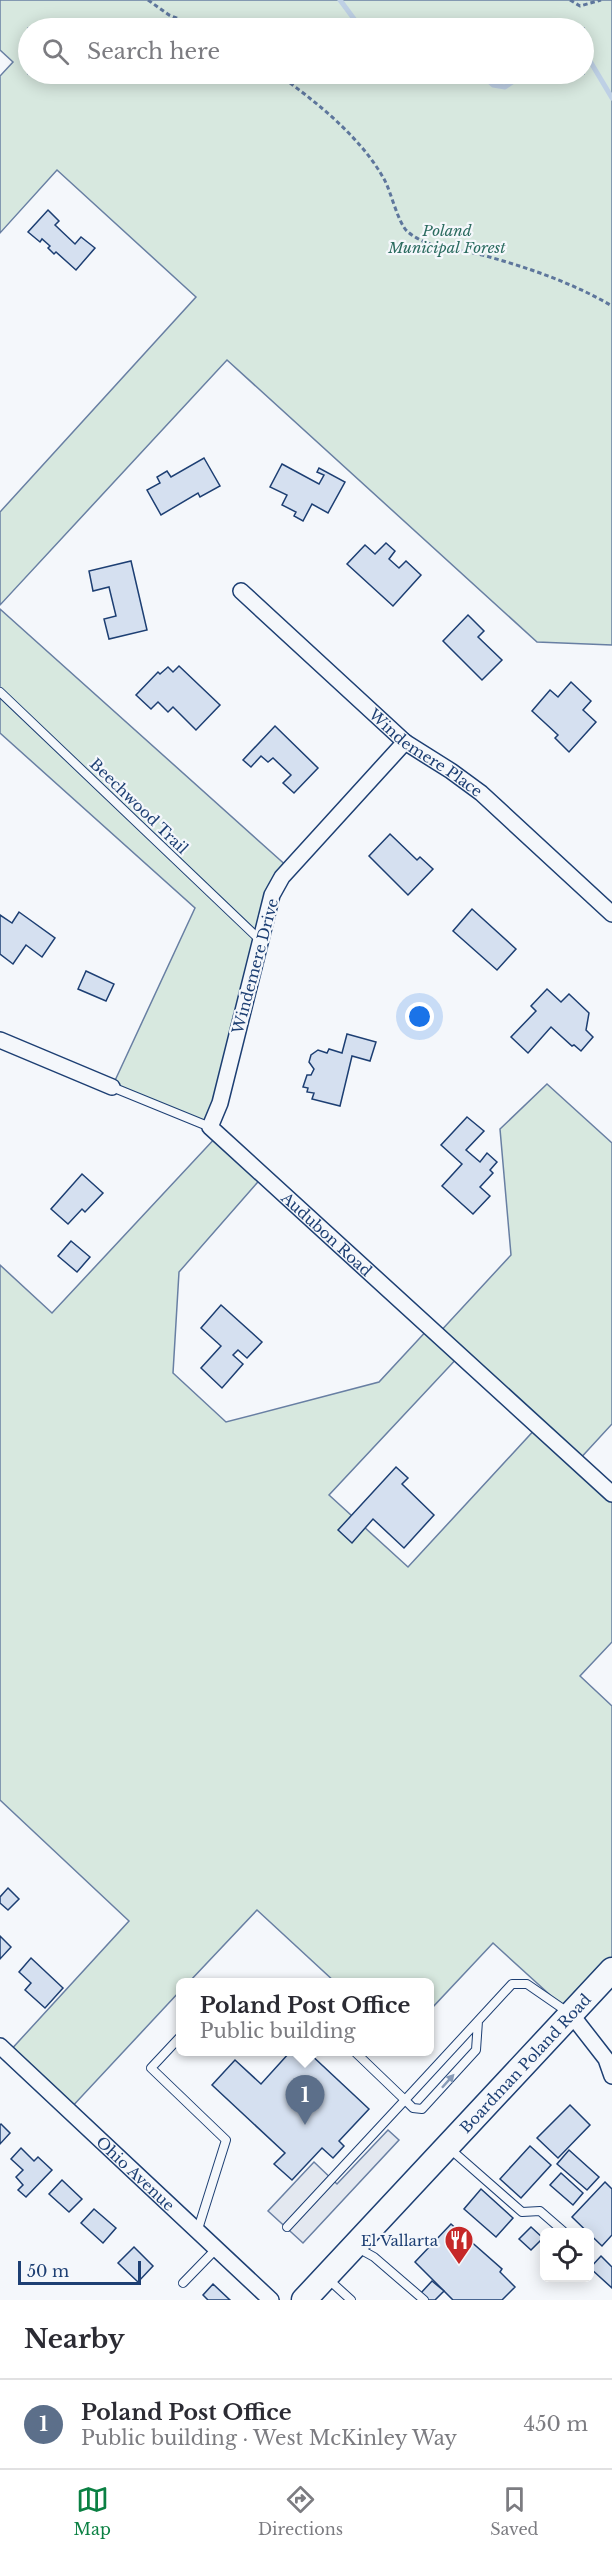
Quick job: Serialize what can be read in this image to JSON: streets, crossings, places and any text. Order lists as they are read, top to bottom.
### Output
{
  "streets": {
    "main road": ["Boardman Poland Road"],
    "street": [
      "Windemere Place",
      "Windemere Drive",
      "Audubon Road",
      "Ohio Avenue"
    ],
    "lane": ["Beechwood Trail"]
  },
  "crossings": [
    ["Windemere Place", "Windemere Drive"],
    ["Beechwood Trail", "Windemere Drive"],
    ["Windemere Drive", "Audubon Road"]
  ],
  "parks": ["Poland Municipal Forest"],
  "places": {
    "restaurant": ["El Vallarta"]
  },
  "scale_bar": "50 m",
  "page": {
    "search": "Search here",
    "popup": ["Poland Post Office", "Public building"],
    "pins": "1",
    "scale": "50 m",
    "heading": "Nearby",
    "list": [
      {
        "mark": "1",
        "name": "Poland Post Office",
        "note": "Public building · West McKinley Way",
        "value": "450 m"
      }
    ],
    "nav": ["Map", "Directions", "Saved"]
  }
}
